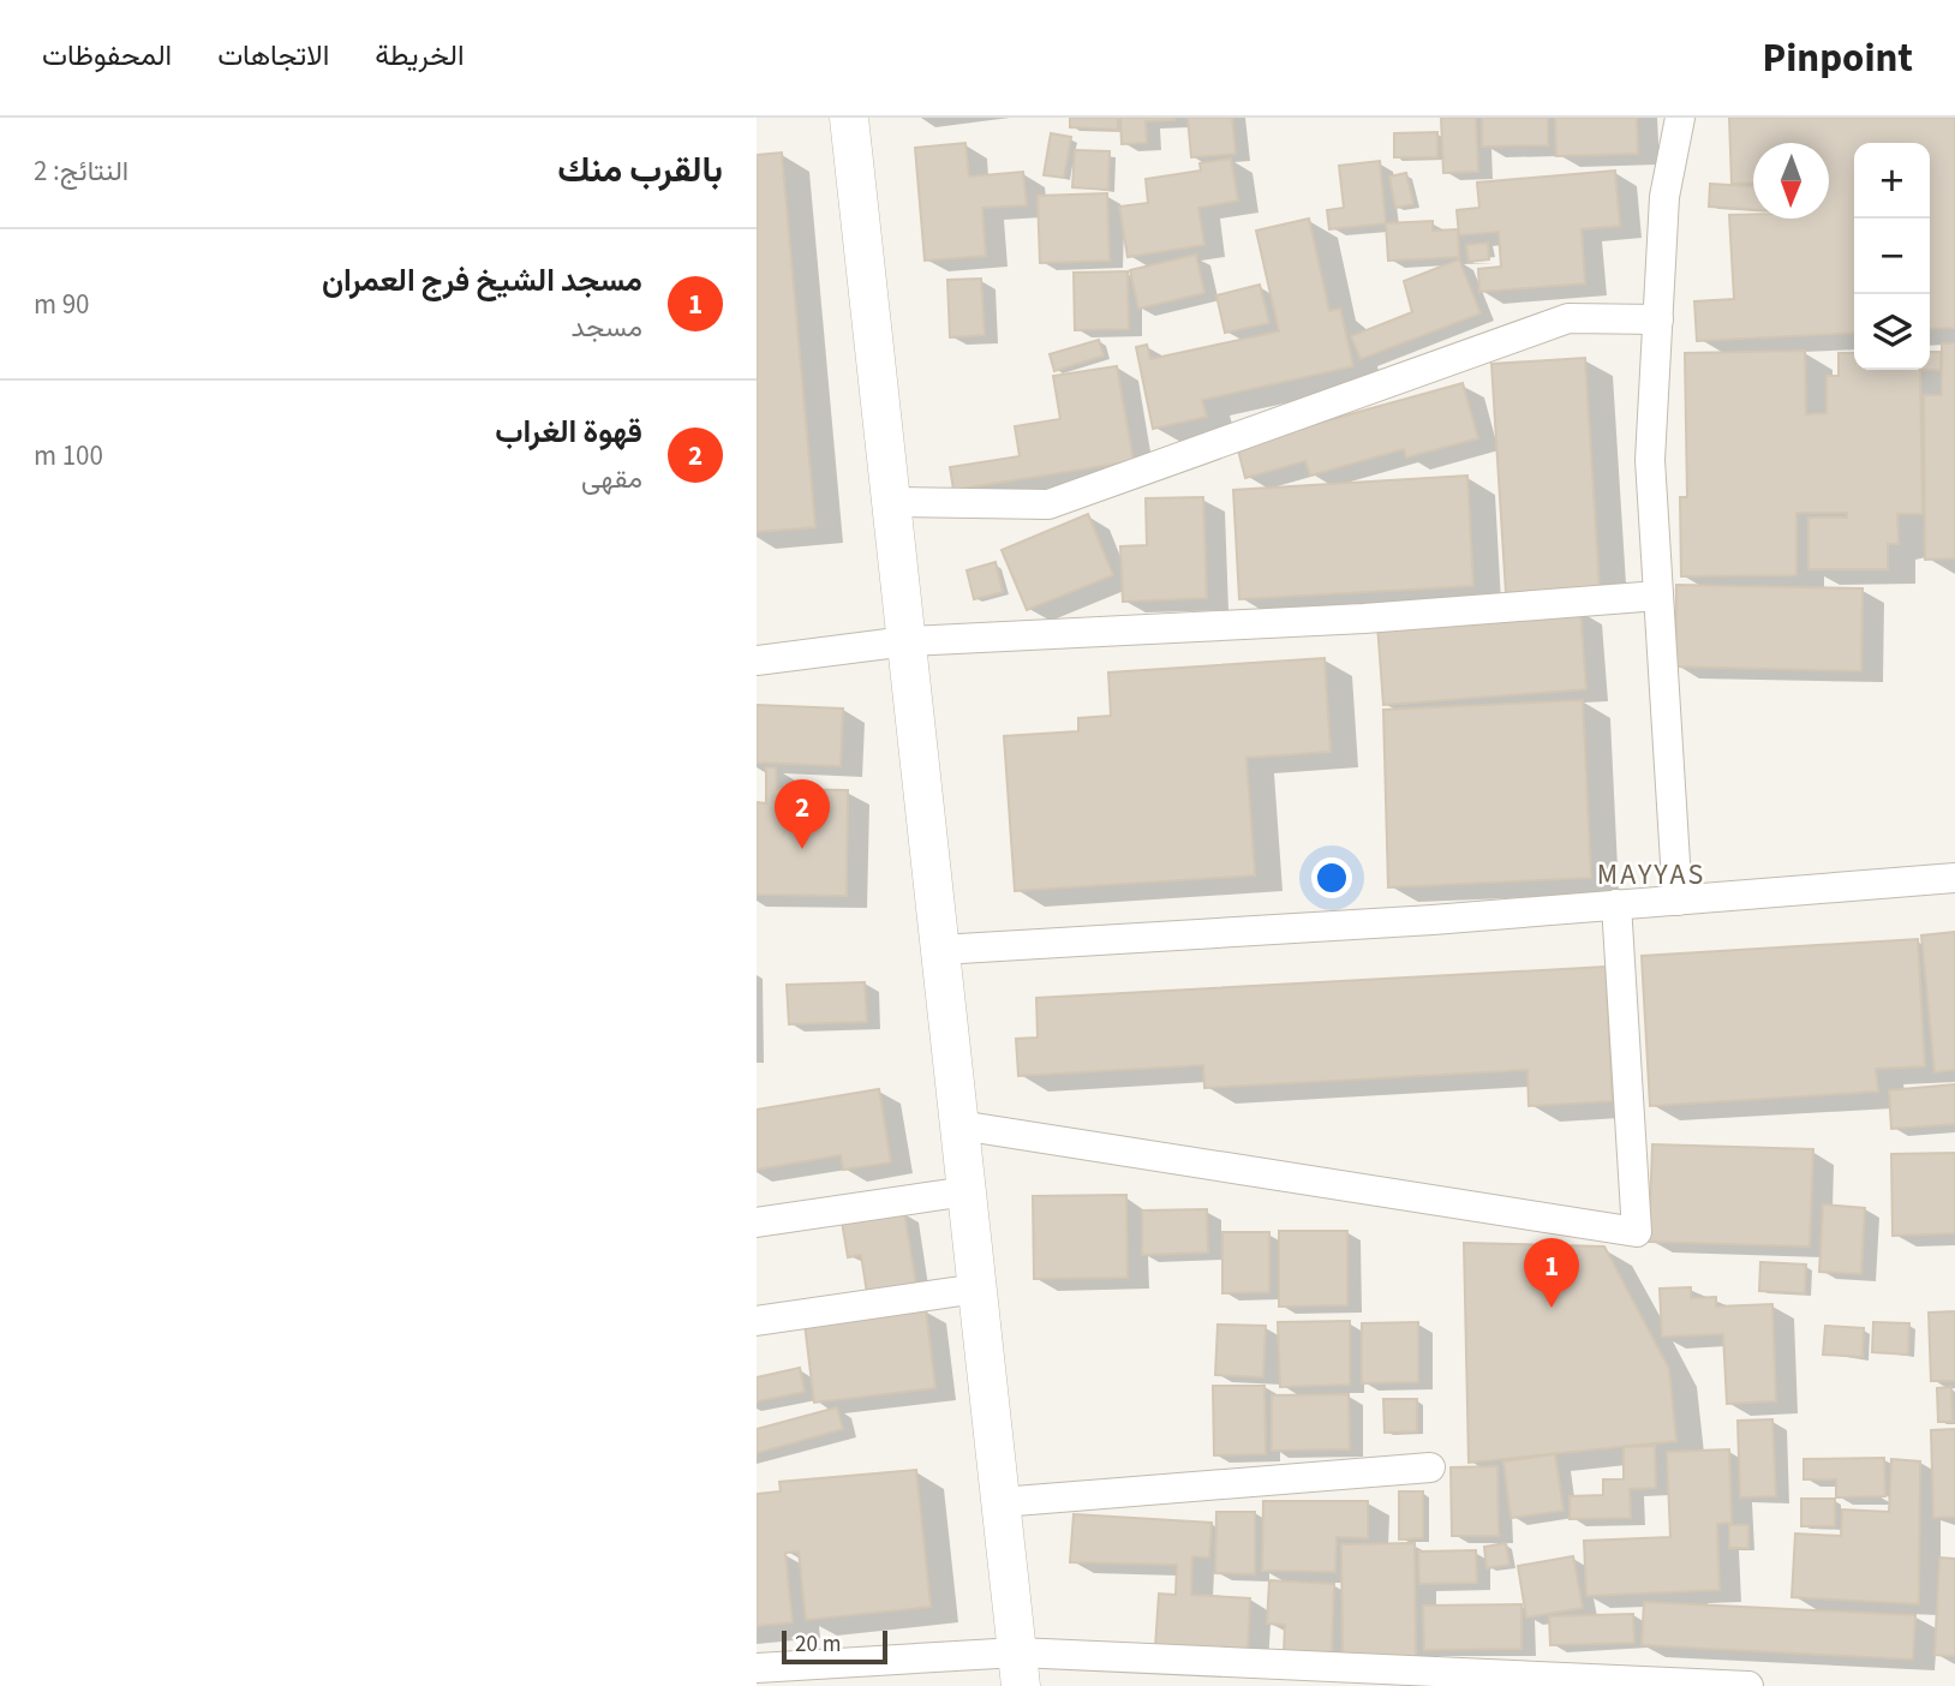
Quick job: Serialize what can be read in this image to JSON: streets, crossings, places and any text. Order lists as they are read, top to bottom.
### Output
{
  "districts": ["MAYYAS"],
  "scale_bar": "20 m",
  "north": "bottom",
  "page": {
    "header": "Pinpoint",
    "nav": ["الخريطة", "الاتجاهات", "المحفوظات"],
    "heading": ["بالقرب منك", "النتائج: 2"],
    "map_buttons": ["+", "−"],
    "list": [
      {
        "mark": "1",
        "name": "مسجد الشيخ فرج العمران",
        "note": "مسجد",
        "value": "90 m"
      },
      {
        "mark": "2",
        "name": "قهوة الغراب",
        "note": "مقهى",
        "value": "100 m"
      }
    ],
    "pins": ["2", "1"],
    "scale": "20 m"
  }
}
